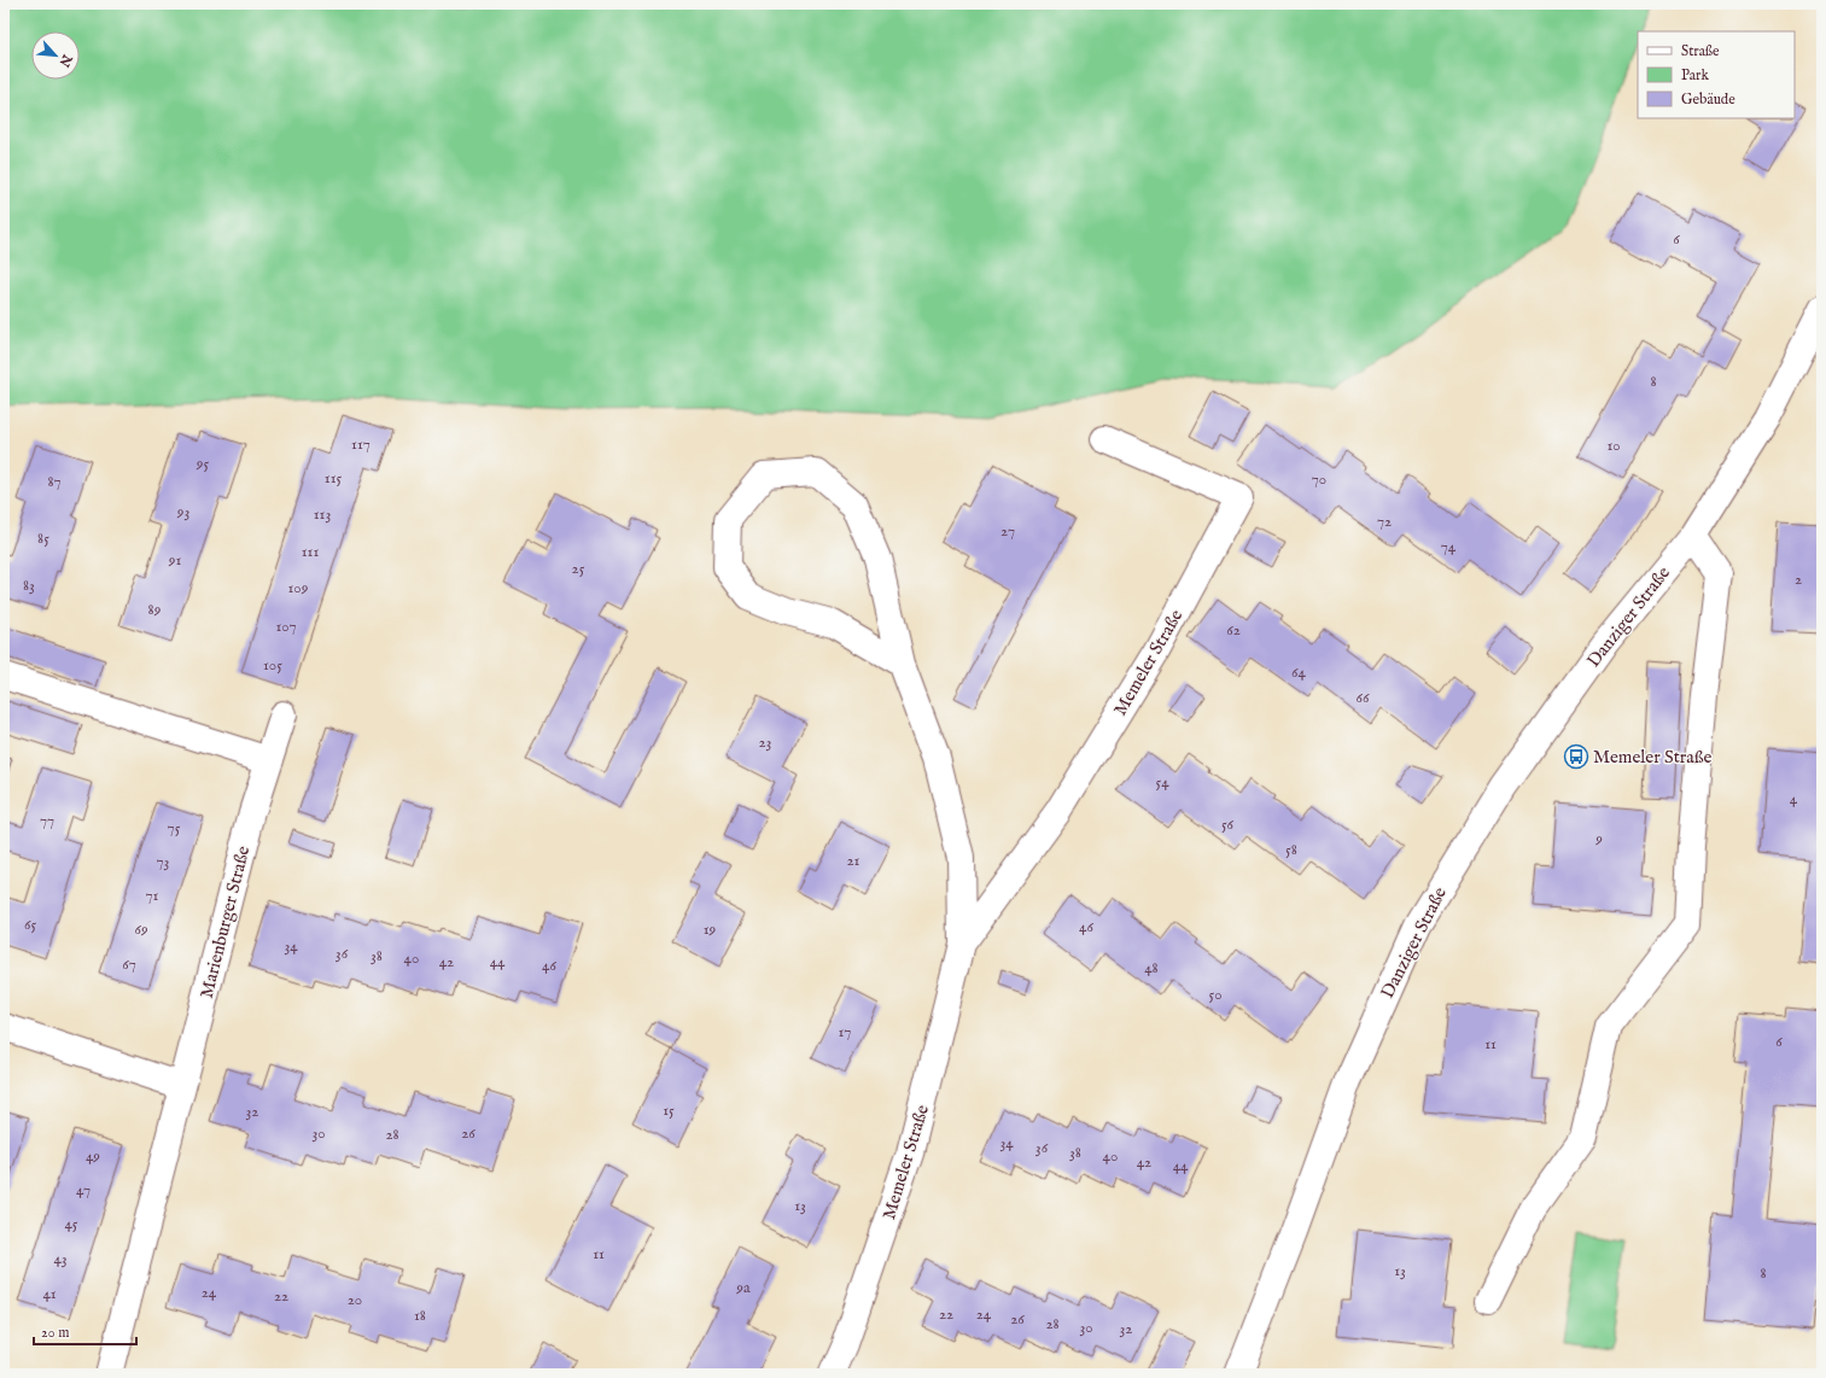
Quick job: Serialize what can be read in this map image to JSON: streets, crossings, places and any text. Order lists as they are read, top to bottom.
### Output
{
  "streets": {
    "street": ["Danziger Straße", "Memeler Straße", "Marienburger Straße"]
  },
  "places": {
    "bus stop": ["Memeler Straße"]
  },
  "house_numbers": [
    "6",
    "8",
    "117",
    "10",
    "95",
    "115",
    "70",
    "87",
    "93",
    "113",
    "72",
    "27",
    "85",
    "74",
    "111",
    "91",
    "25",
    "2",
    "83",
    "109",
    "89",
    "107",
    "62",
    "105",
    "64",
    "66",
    "23",
    "54",
    "4",
    "77",
    "56",
    "75",
    "9",
    "58",
    "21",
    "73",
    "71",
    "65",
    "46",
    "69",
    "19",
    "34",
    "36",
    "38",
    "40",
    "42",
    "44",
    "67",
    "46",
    "48",
    "50",
    "17",
    "6",
    "11",
    "15",
    "32",
    "30",
    "26",
    "28",
    "34",
    "36",
    "38",
    "49",
    "40",
    "42",
    "44",
    "47",
    "13",
    "45",
    "11",
    "43",
    "13",
    "8",
    "9a",
    "24",
    "41",
    "22",
    "20",
    "22",
    "24",
    "18",
    "26",
    "28",
    "30",
    "32"
  ],
  "legend": ["Straße", "Park", "Gebäude"],
  "scale_bar": "20 m",
  "north": "bottom right"
}
